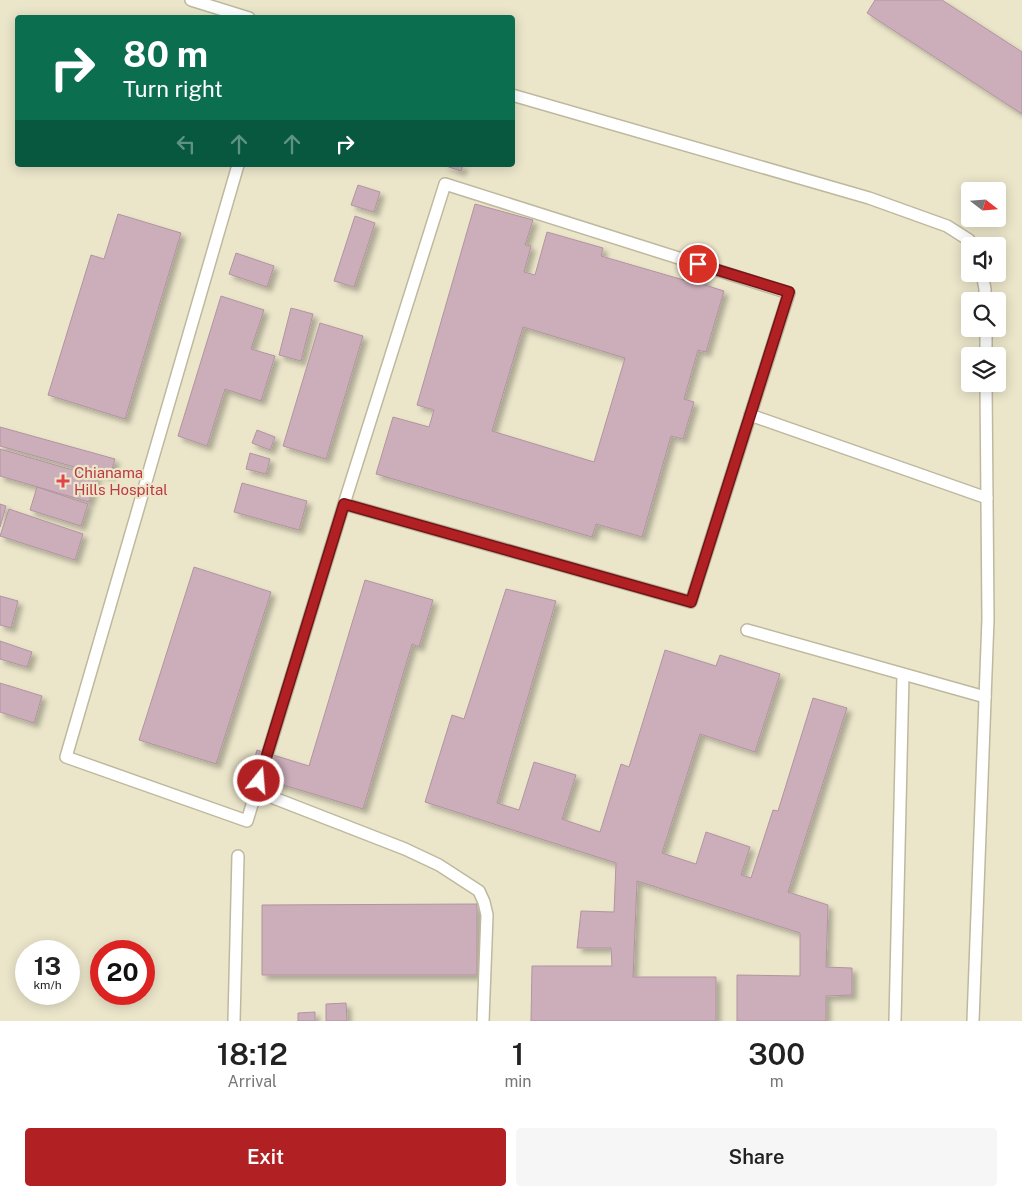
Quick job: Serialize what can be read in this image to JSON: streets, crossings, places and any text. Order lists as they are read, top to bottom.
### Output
{
  "places": {
    "health": ["Chianama Hills Hospital"]
  },
  "north": "right",
  "page": {
    "turn": ["80 m", "Turn right"],
    "speed": "13 km/h",
    "limit": "20",
    "eta": [
      "18:12",
      "Arrival",
      "1",
      "min",
      "300",
      "m"
    ],
    "buttons": ["Exit", "Share"]
  }
}
